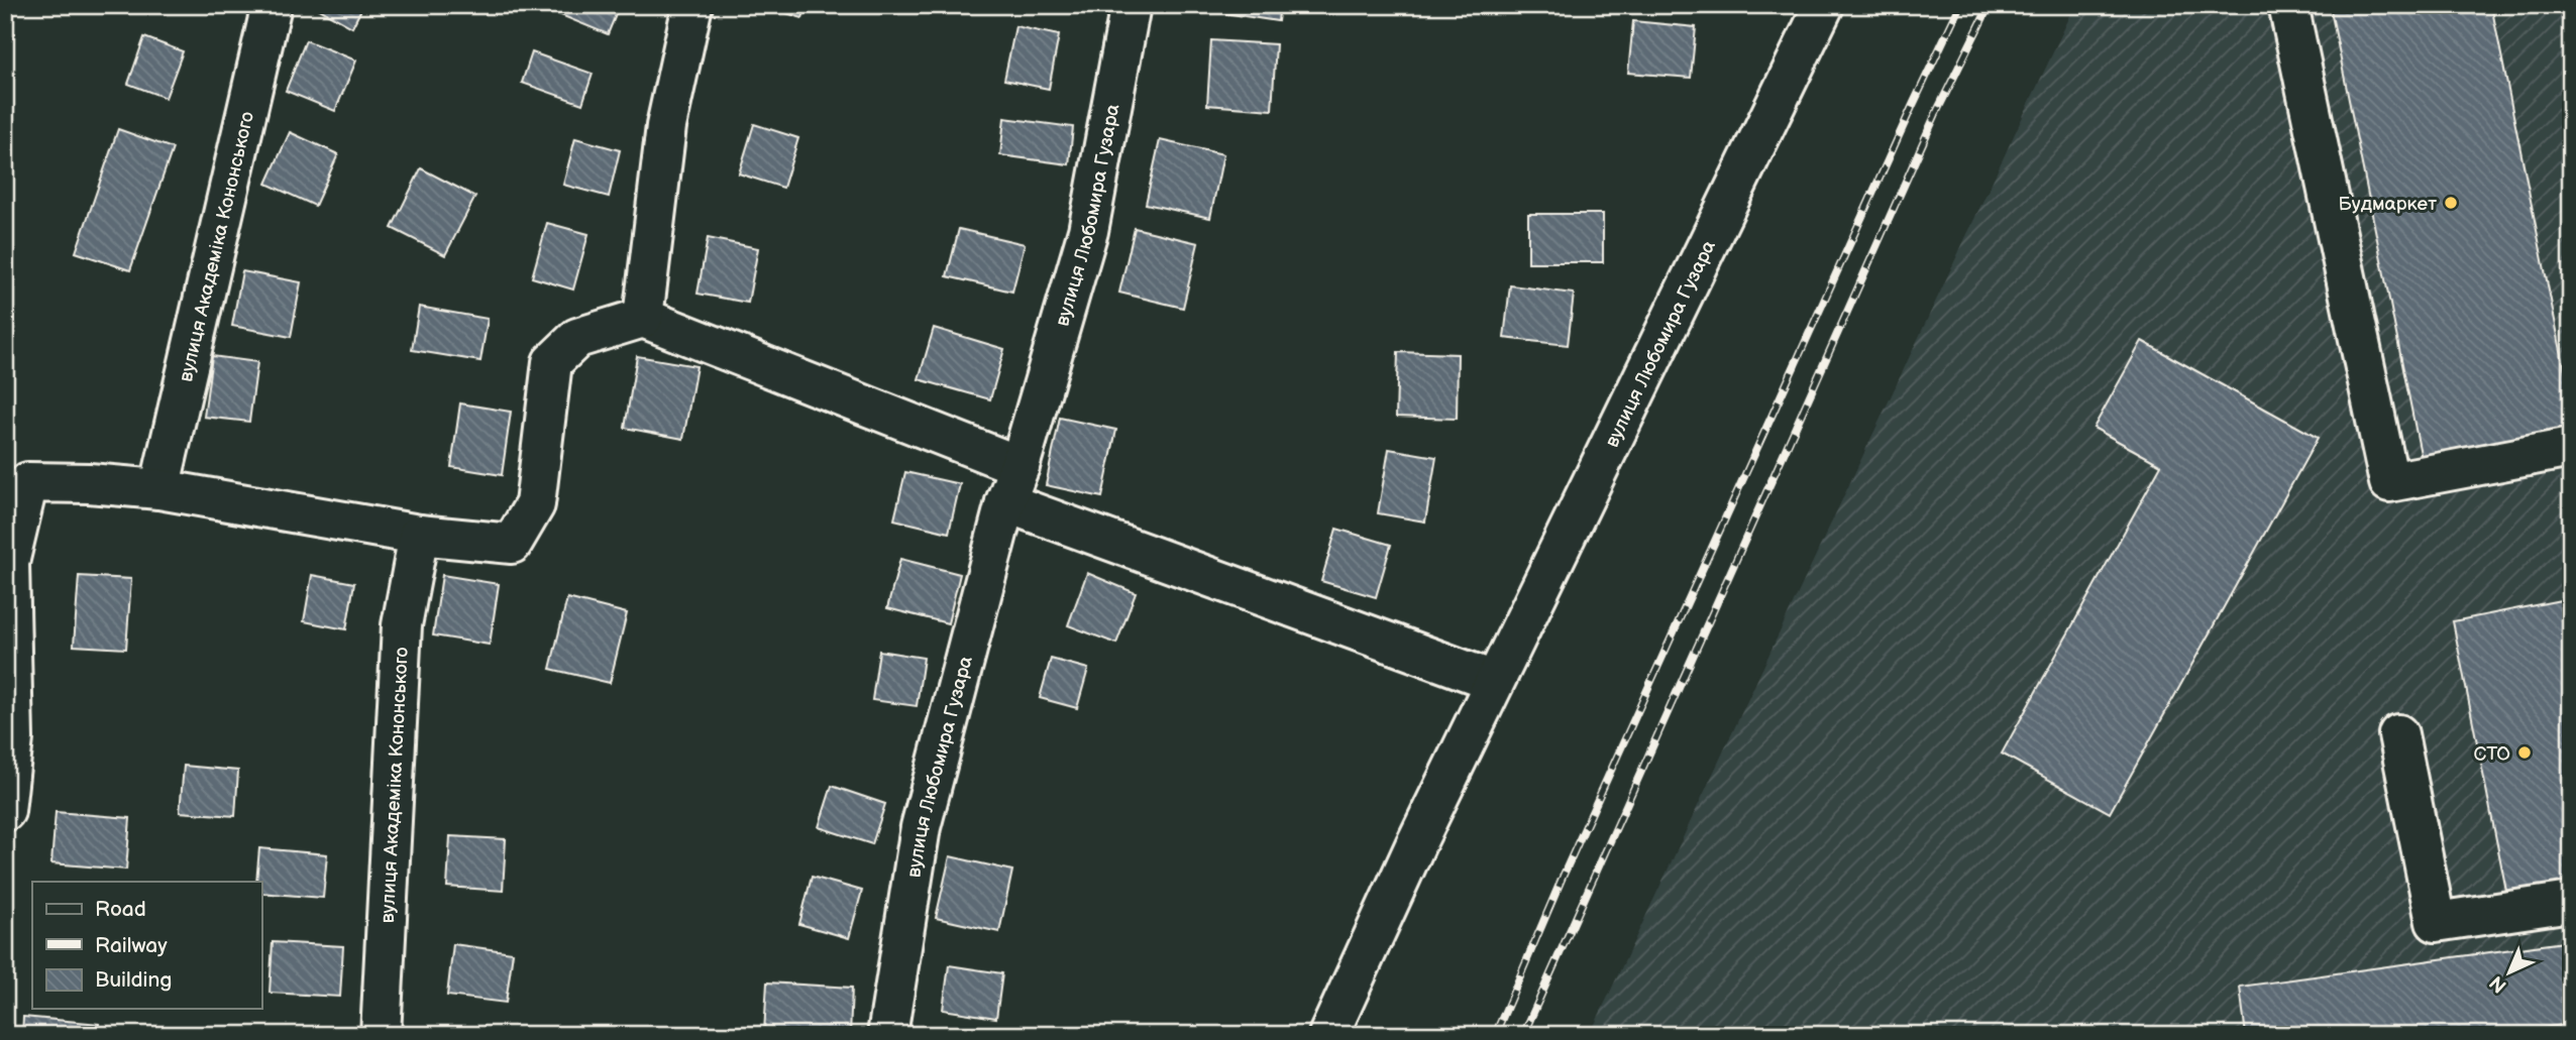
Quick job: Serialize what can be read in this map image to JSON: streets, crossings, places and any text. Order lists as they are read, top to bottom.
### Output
{
  "streets": {
    "street": ["вулиця Любомира Гузара", "вулиця Академіка Кононського"]
  },
  "places": ["Будмаркет", "СТО"],
  "legend": ["Road", "Railway", "Building"],
  "north": "bottom left"
}
